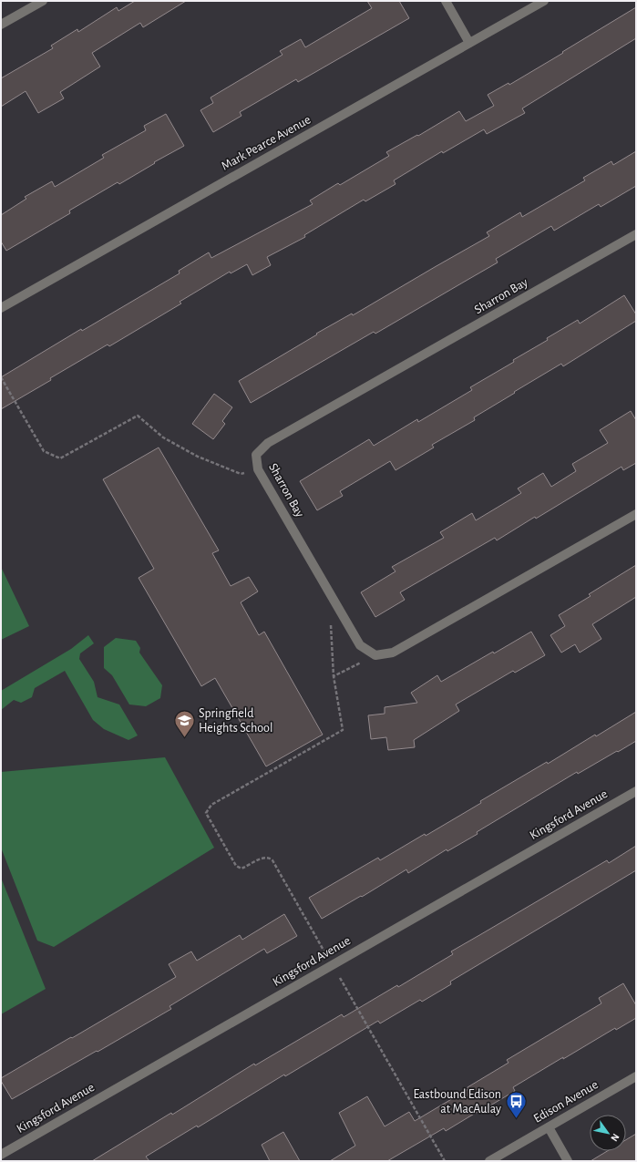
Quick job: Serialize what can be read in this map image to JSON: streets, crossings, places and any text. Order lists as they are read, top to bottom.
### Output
{
  "streets": {
    "street": [
      "Mark Pearce Avenue",
      "Sharron Bay",
      "Kingsford Avenue",
      "Edison Avenue"
    ]
  },
  "places": {
    "school or university": ["Springfield Heights School"],
    "bus stop": ["Eastbound Edison at MacAulay"]
  },
  "north": "bottom right"
}
